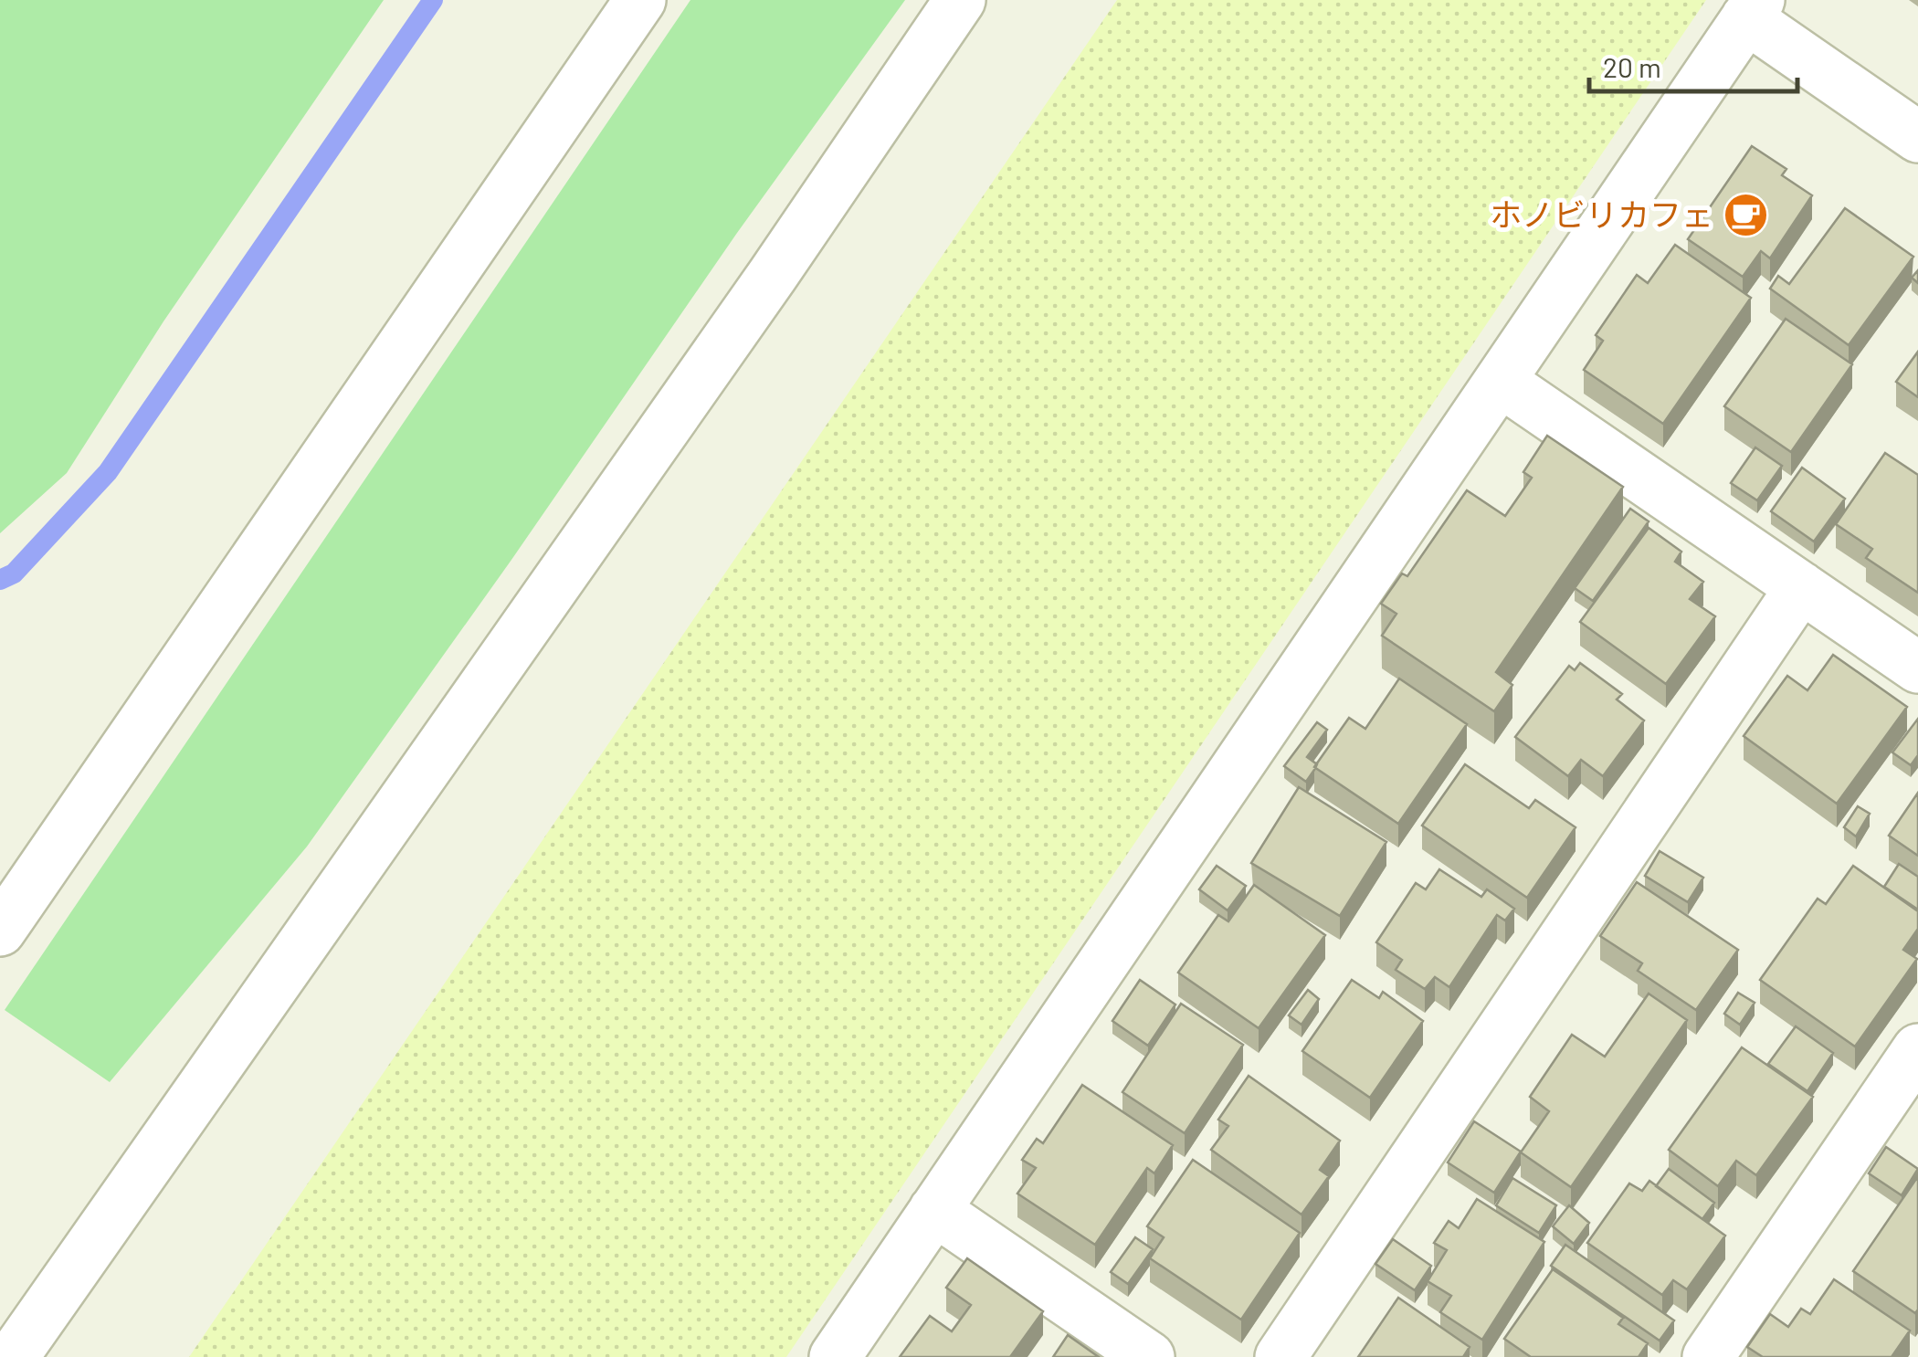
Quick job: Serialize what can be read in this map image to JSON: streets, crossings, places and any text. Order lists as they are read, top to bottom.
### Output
{
  "places": {
    "cafe": ["ホノビリカフェ"]
  },
  "scale_bar": "20 m"
}
